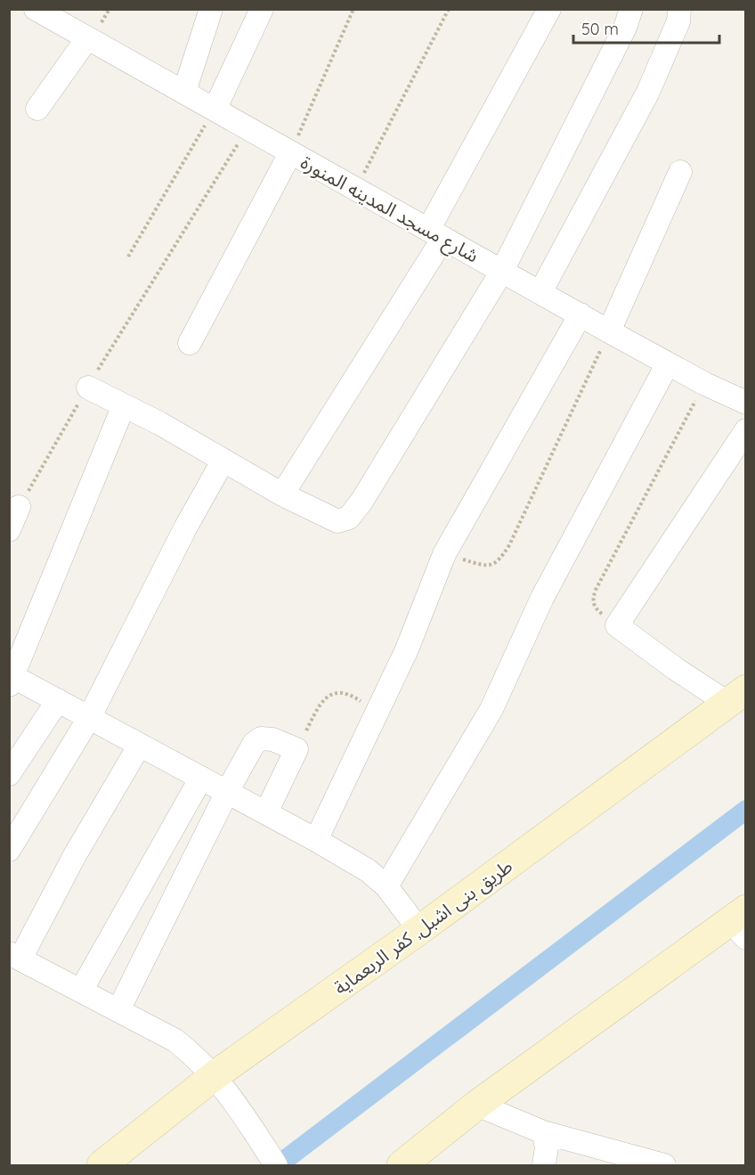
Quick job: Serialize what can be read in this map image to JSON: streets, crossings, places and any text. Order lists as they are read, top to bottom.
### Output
{
  "streets": {
    "street": ["شارع مسجد المدينه المنورة", "طريق بنى اشبل, كفر الربعماية"]
  },
  "scale_bar": "50 m"
}
